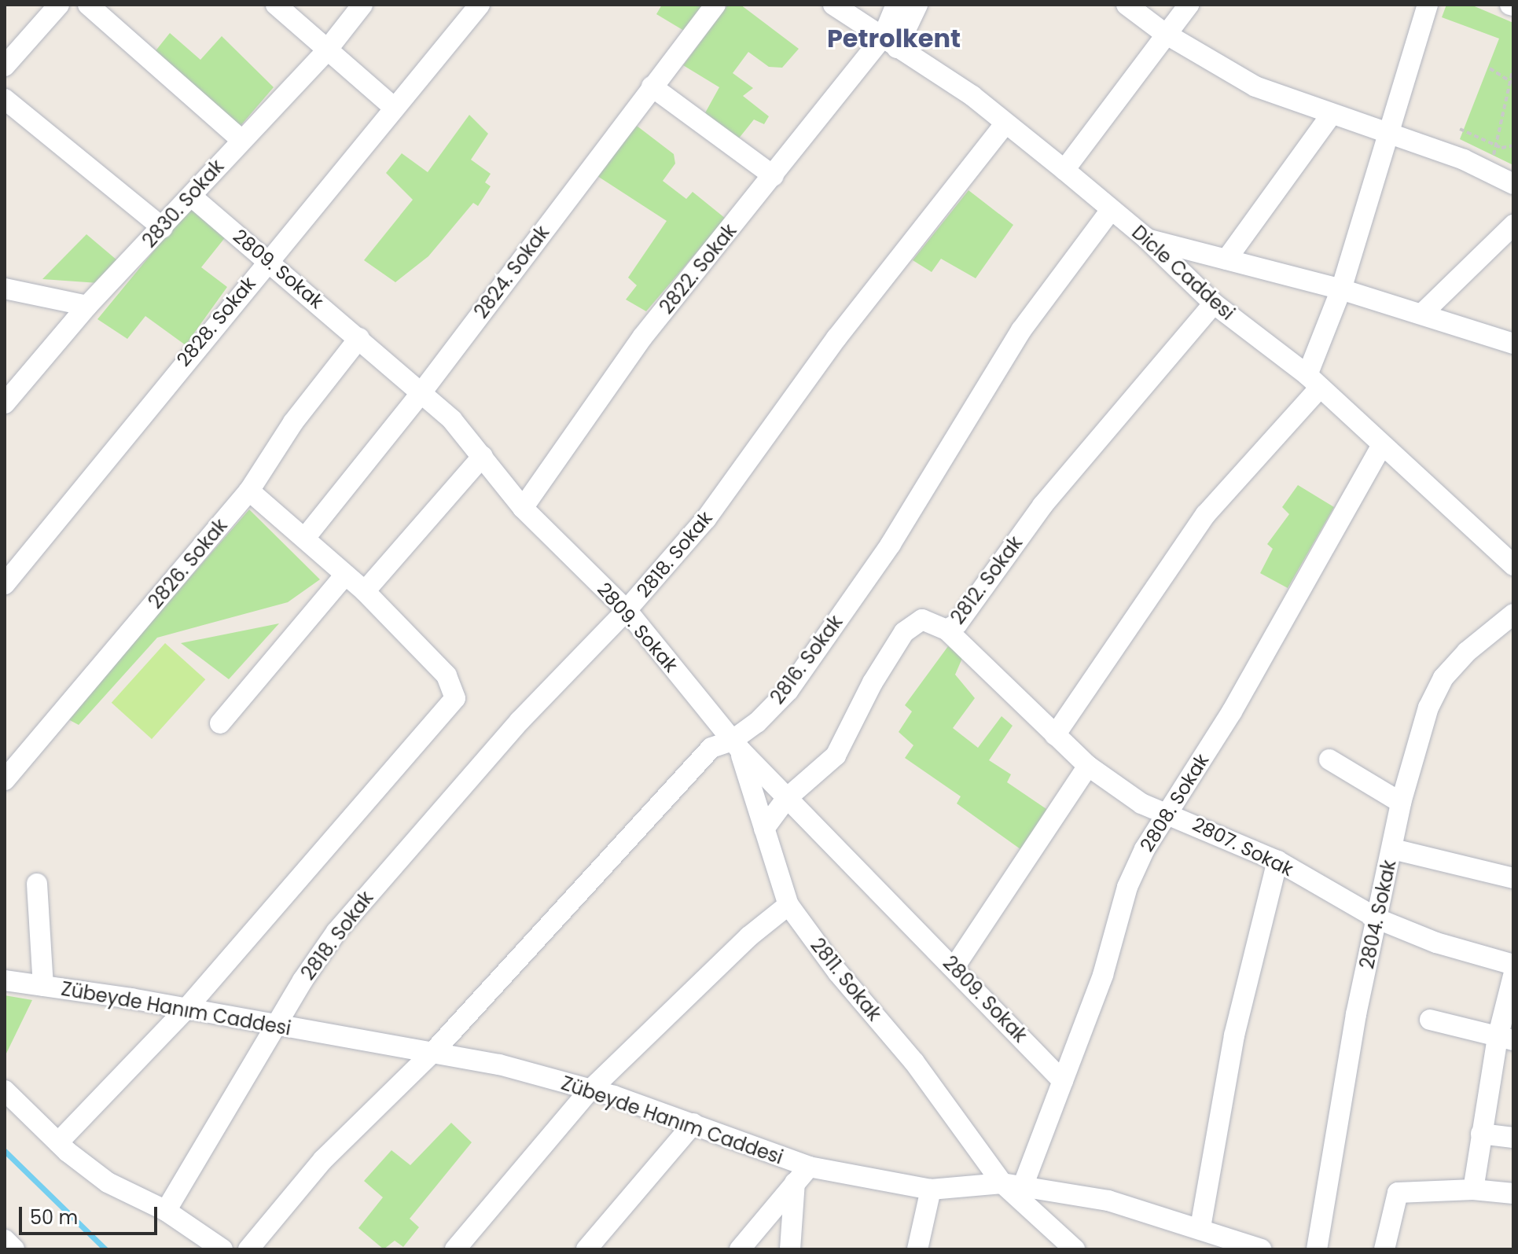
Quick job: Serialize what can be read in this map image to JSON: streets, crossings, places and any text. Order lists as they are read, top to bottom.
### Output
{
  "streets": {
    "street": [
      "2830. Sokak",
      "2809. Sokak",
      "2822. Sokak",
      "2824. Sokak",
      "Dicle Caddesi",
      "2828. Sokak",
      "2818. Sokak",
      "2826. Sokak",
      "2812. Sokak",
      "2816. Sokak",
      "2808. Sokak",
      "2807. Sokak",
      "2804. Sokak",
      "2811. Sokak",
      "Zübeyde Hanım Caddesi"
    ]
  },
  "crossings": [
    ["2830. Sokak", "2809. Sokak"],
    ["2809. Sokak", "2822. Sokak"],
    ["2809. Sokak", "2824. Sokak"],
    ["2809. Sokak", "2828. Sokak"],
    ["2809. Sokak", "2818. Sokak"],
    ["2809. Sokak", "2826. Sokak"],
    ["2809. Sokak", "2812. Sokak"],
    ["2809. Sokak", "2816. Sokak"],
    ["2809. Sokak", "2808. Sokak"],
    ["2809. Sokak", "2811. Sokak"],
    ["2822. Sokak", "Dicle Caddesi"],
    ["Dicle Caddesi", "2818. Sokak"],
    ["Dicle Caddesi", "2812. Sokak"],
    ["Dicle Caddesi", "2816. Sokak"],
    ["Dicle Caddesi", "2808. Sokak"],
    ["2818. Sokak", "Zübeyde Hanım Caddesi"],
    ["2812. Sokak", "2807. Sokak"],
    ["2812. Sokak", "2811. Sokak"],
    ["2816. Sokak", "2811. Sokak"],
    ["2816. Sokak", "Zübeyde Hanım Caddesi"],
    ["2808. Sokak", "2807. Sokak"],
    ["2808. Sokak", "2811. Sokak"],
    ["2808. Sokak", "Zübeyde Hanım Caddesi"],
    ["2807. Sokak", "2804. Sokak"],
    ["2811. Sokak", "Zübeyde Hanım Caddesi"]
  ],
  "districts": ["Petrolkent"],
  "scale_bar": "50 m"
}
